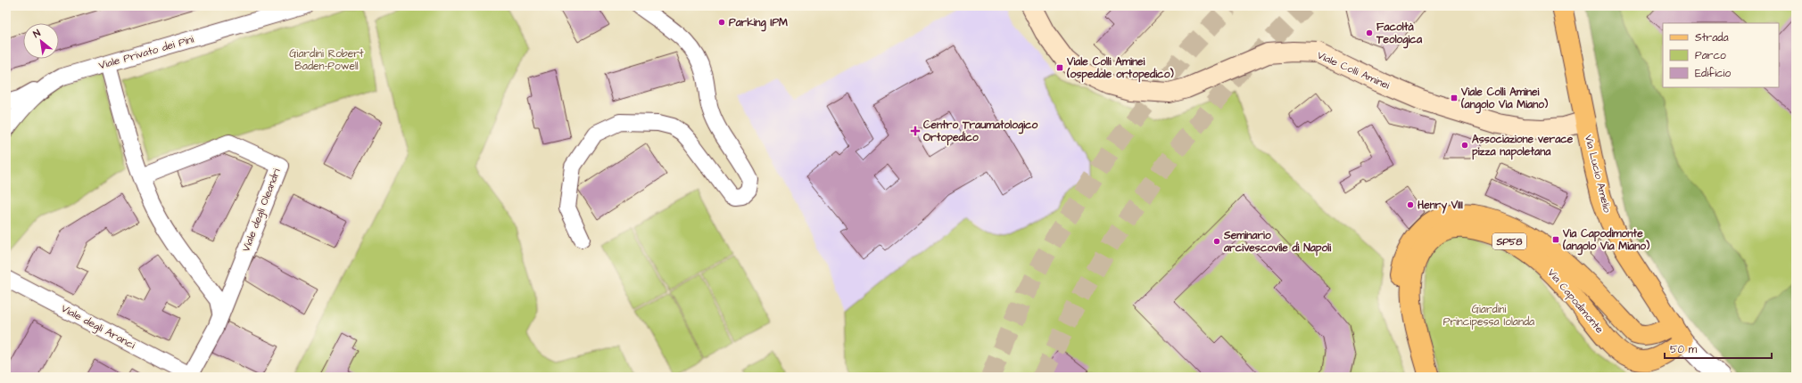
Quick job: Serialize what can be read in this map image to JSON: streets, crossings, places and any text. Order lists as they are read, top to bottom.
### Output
{
  "streets": {
    "main road": [
      "Viale Colli Aminei",
      "Via Lucio Amelio",
      "SP58",
      "Via Capodimonte"
    ],
    "street": ["Viale Privato dei Pini", "Viale degli Oleandri", "Viale degli Aranci"]
  },
  "crossings": [
    ["Viale Colli Aminei", "Via Lucio Amelio"],
    ["Via Lucio Amelio", "Via Capodimonte"],
    ["Viale degli Oleandri", "Viale degli Aranci"]
  ],
  "parks": ["Giardini Robert Baden-Powell", "Giardini Principessa Iolanda"],
  "places": {
    "other": [
      "Parking IPM",
      "Facoltà Teologica",
      "Associazione verace pizza napoletana",
      "Henry VIII",
      "Seminario arcivescovile di Napoli"
    ],
    "transit": ["Viale Colli Aminei (ospedale ortopedico)", "Viale Colli Aminei (angolo Via Miano)", "Via Capodimonte (angolo Via Miano)"],
    "health": ["Centro Traumatologico Ortopedico"]
  },
  "legend": ["Strada", "Parco", "Edificio"],
  "scale_bar": "50 m",
  "north": "top left"
}
